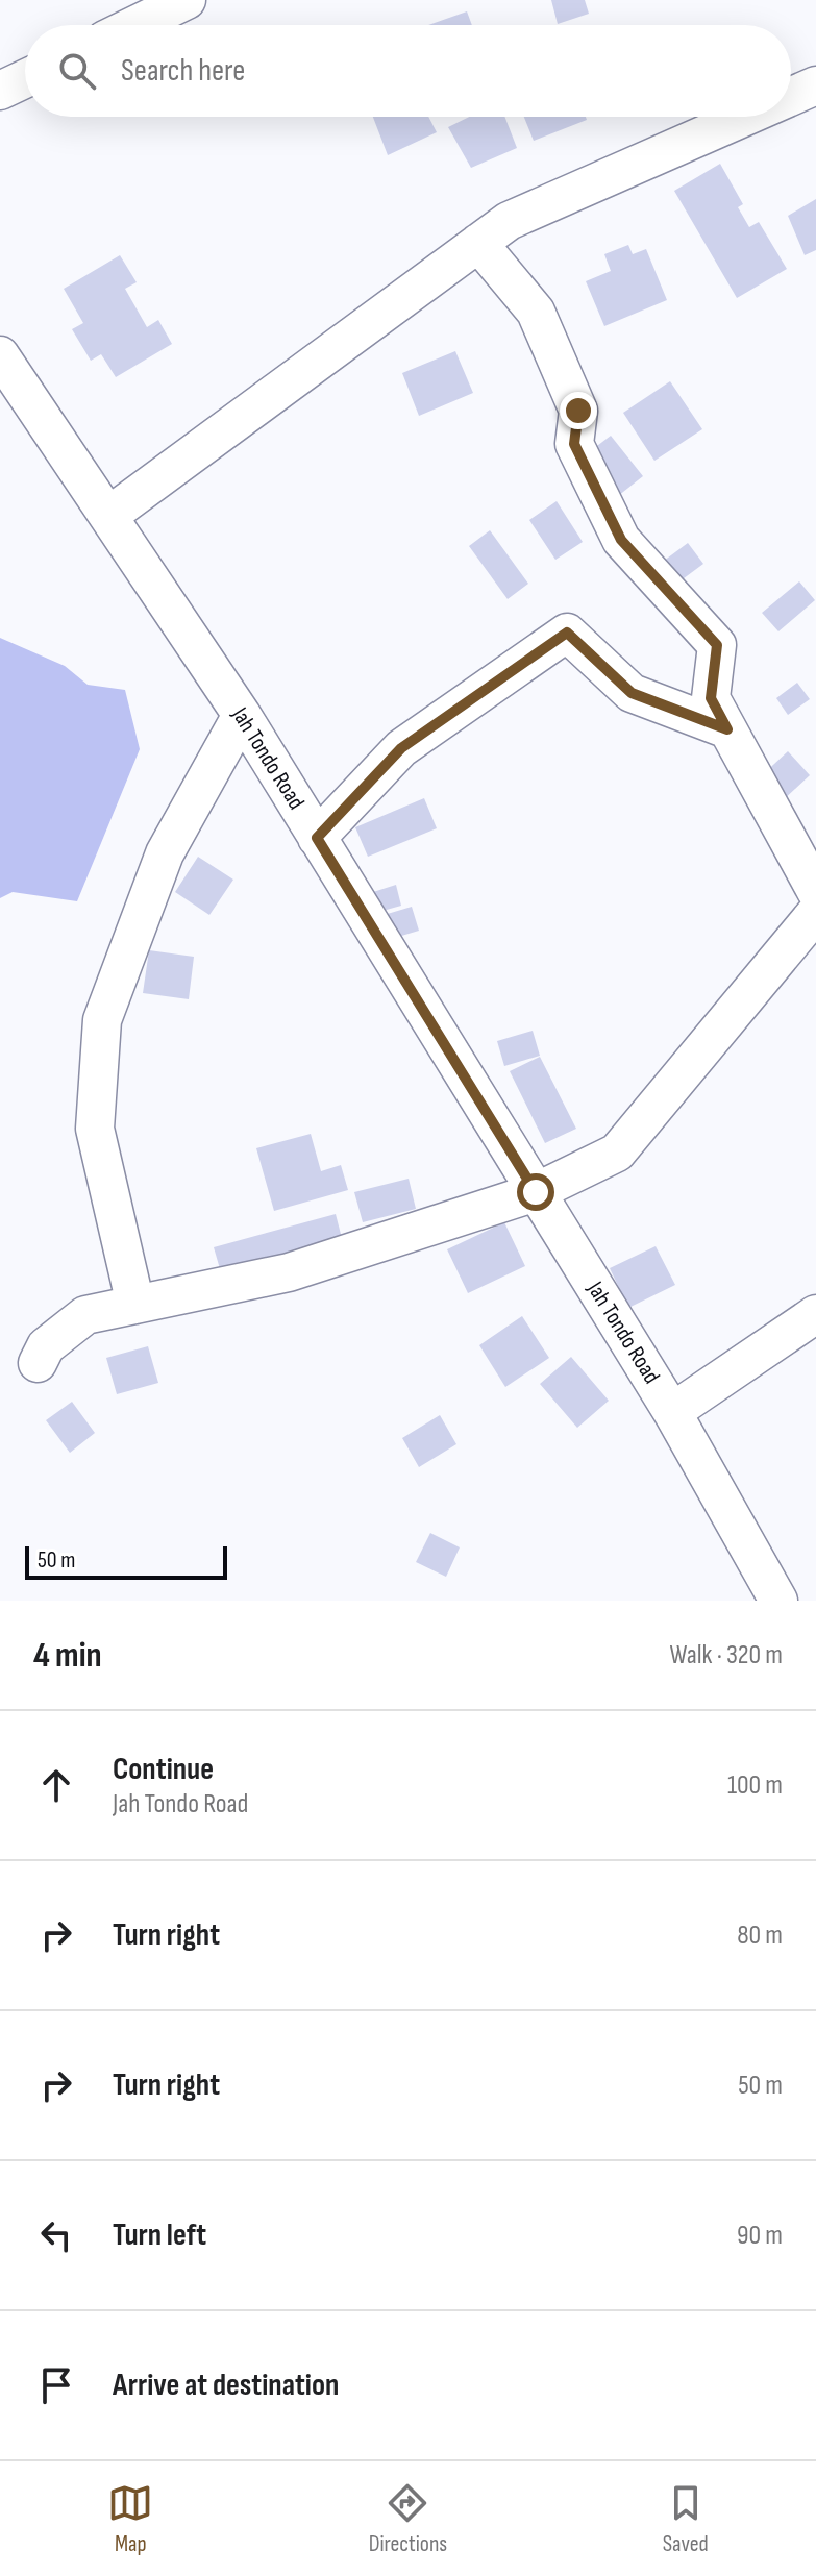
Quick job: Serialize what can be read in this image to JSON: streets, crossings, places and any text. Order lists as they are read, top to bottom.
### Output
{
  "streets": {
    "street": ["Jah Tondo Road"]
  },
  "scale_bar": "50 m",
  "page": {
    "search": "Search here",
    "scale": "50 m",
    "heading": ["4 min", "Walk · 320 m"],
    "list": [
      ["Continue", "Jah Tondo Road", "100 m"],
      ["Turn right", "80 m"],
      ["Turn right", "50 m"],
      ["Turn left", "90 m"],
      "Arrive at destination"
    ],
    "nav": ["Map", "Directions", "Saved"]
  }
}
